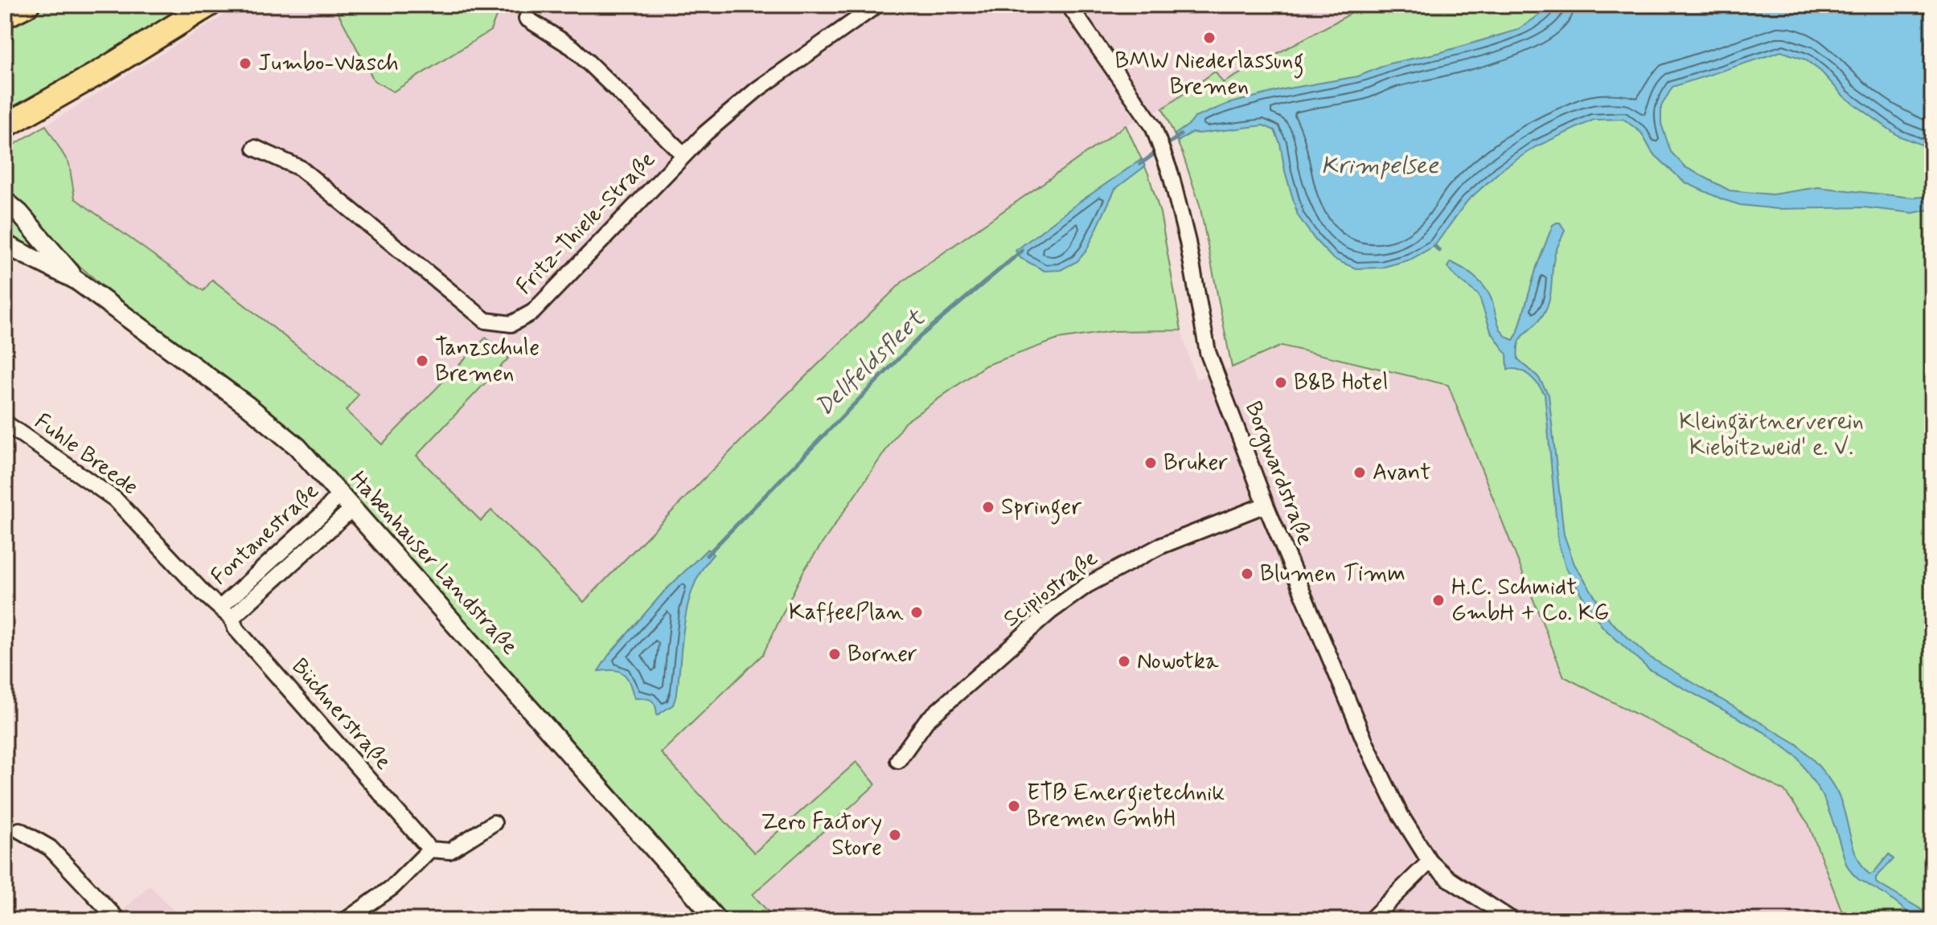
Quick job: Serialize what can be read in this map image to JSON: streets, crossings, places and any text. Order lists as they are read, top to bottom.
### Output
{
  "streets": {
    "street": [
      "Fritz-Thiele-Straße",
      "Fuhle Breede",
      "Borgwardstraße",
      "Fontanestraße",
      "Habenhauser Landstraße",
      "Scipiostraße",
      "Büchnerstraße"
    ]
  },
  "crossings": [
    ["Fuhle Breede", "Fontanestraße"],
    ["Fuhle Breede", "Büchnerstraße"],
    ["Borgwardstraße", "Scipiostraße"],
    ["Fontanestraße", "Habenhauser Landstraße"],
    ["Fontanestraße", "Büchnerstraße"]
  ],
  "water": ["Krimpelsee", "Dellfeldsfleet"],
  "parks": ["Kleingärtnerverein Kiebitzweid' e. V."],
  "places": [
    "BMW Niederlassung Bremen",
    "Jumbo-Wasch",
    "Tanzschule Bremen",
    "B&B Hotel",
    "Bruker",
    "Avant",
    "Springer",
    "Blumen Timm",
    "H.C. Schmidt GmbH + Co. KG",
    "KaffeePlan",
    "Borner",
    "Nowotka",
    "ETB Energietechnik Bremen GmbH",
    "Zero Factory Store"
  ]
}
